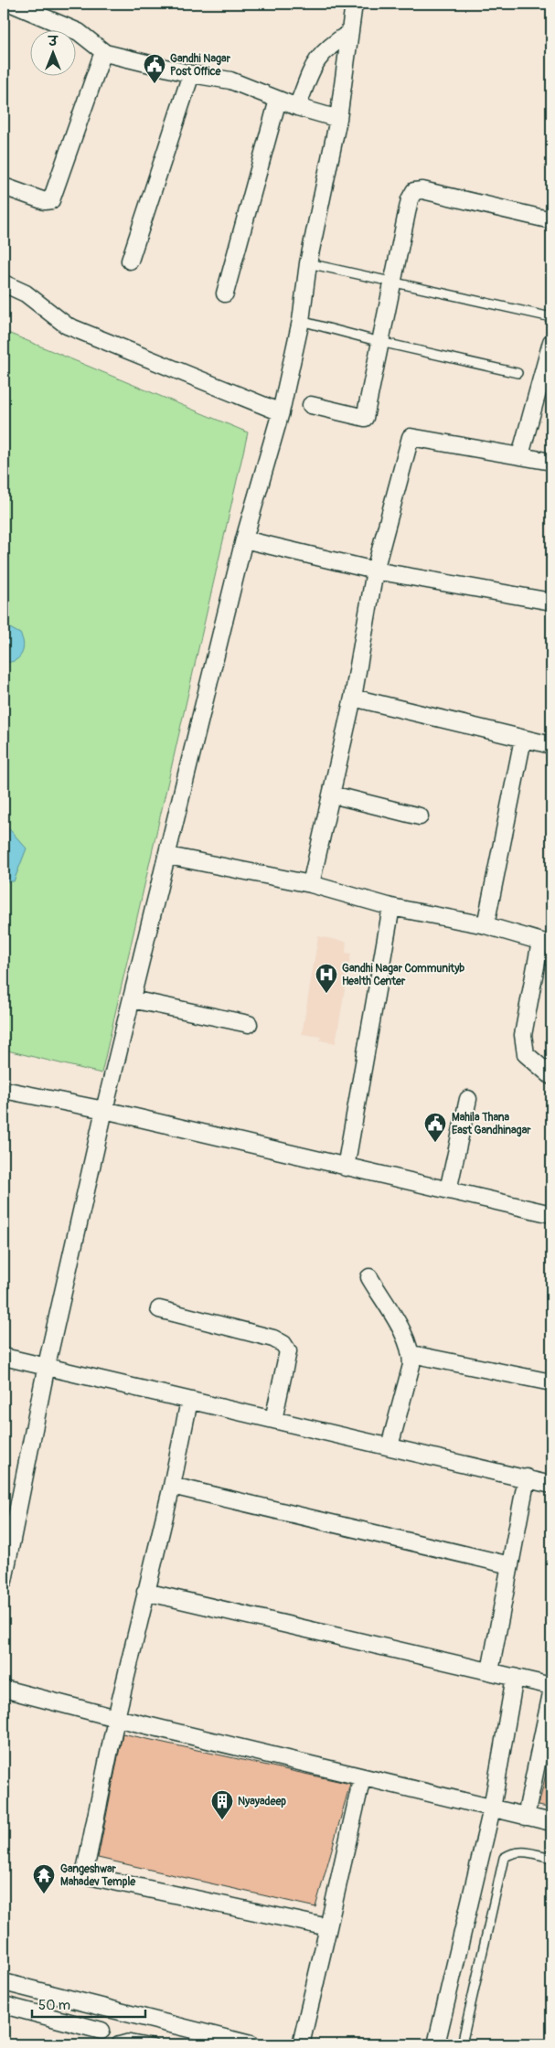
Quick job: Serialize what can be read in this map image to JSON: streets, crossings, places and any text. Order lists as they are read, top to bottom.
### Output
{
  "places": {
    "public building": ["Gandhi Nagar Post Office", "Mahila Thana East Gandhinagar"],
    "hospital": ["Gandhi Nagar Communityb Health Center"],
    "building": ["Nyayadeep"],
    "temple": ["Gangeshwar Mahadev Temple"]
  },
  "scale_bar": "50 m",
  "north": "top"
}
